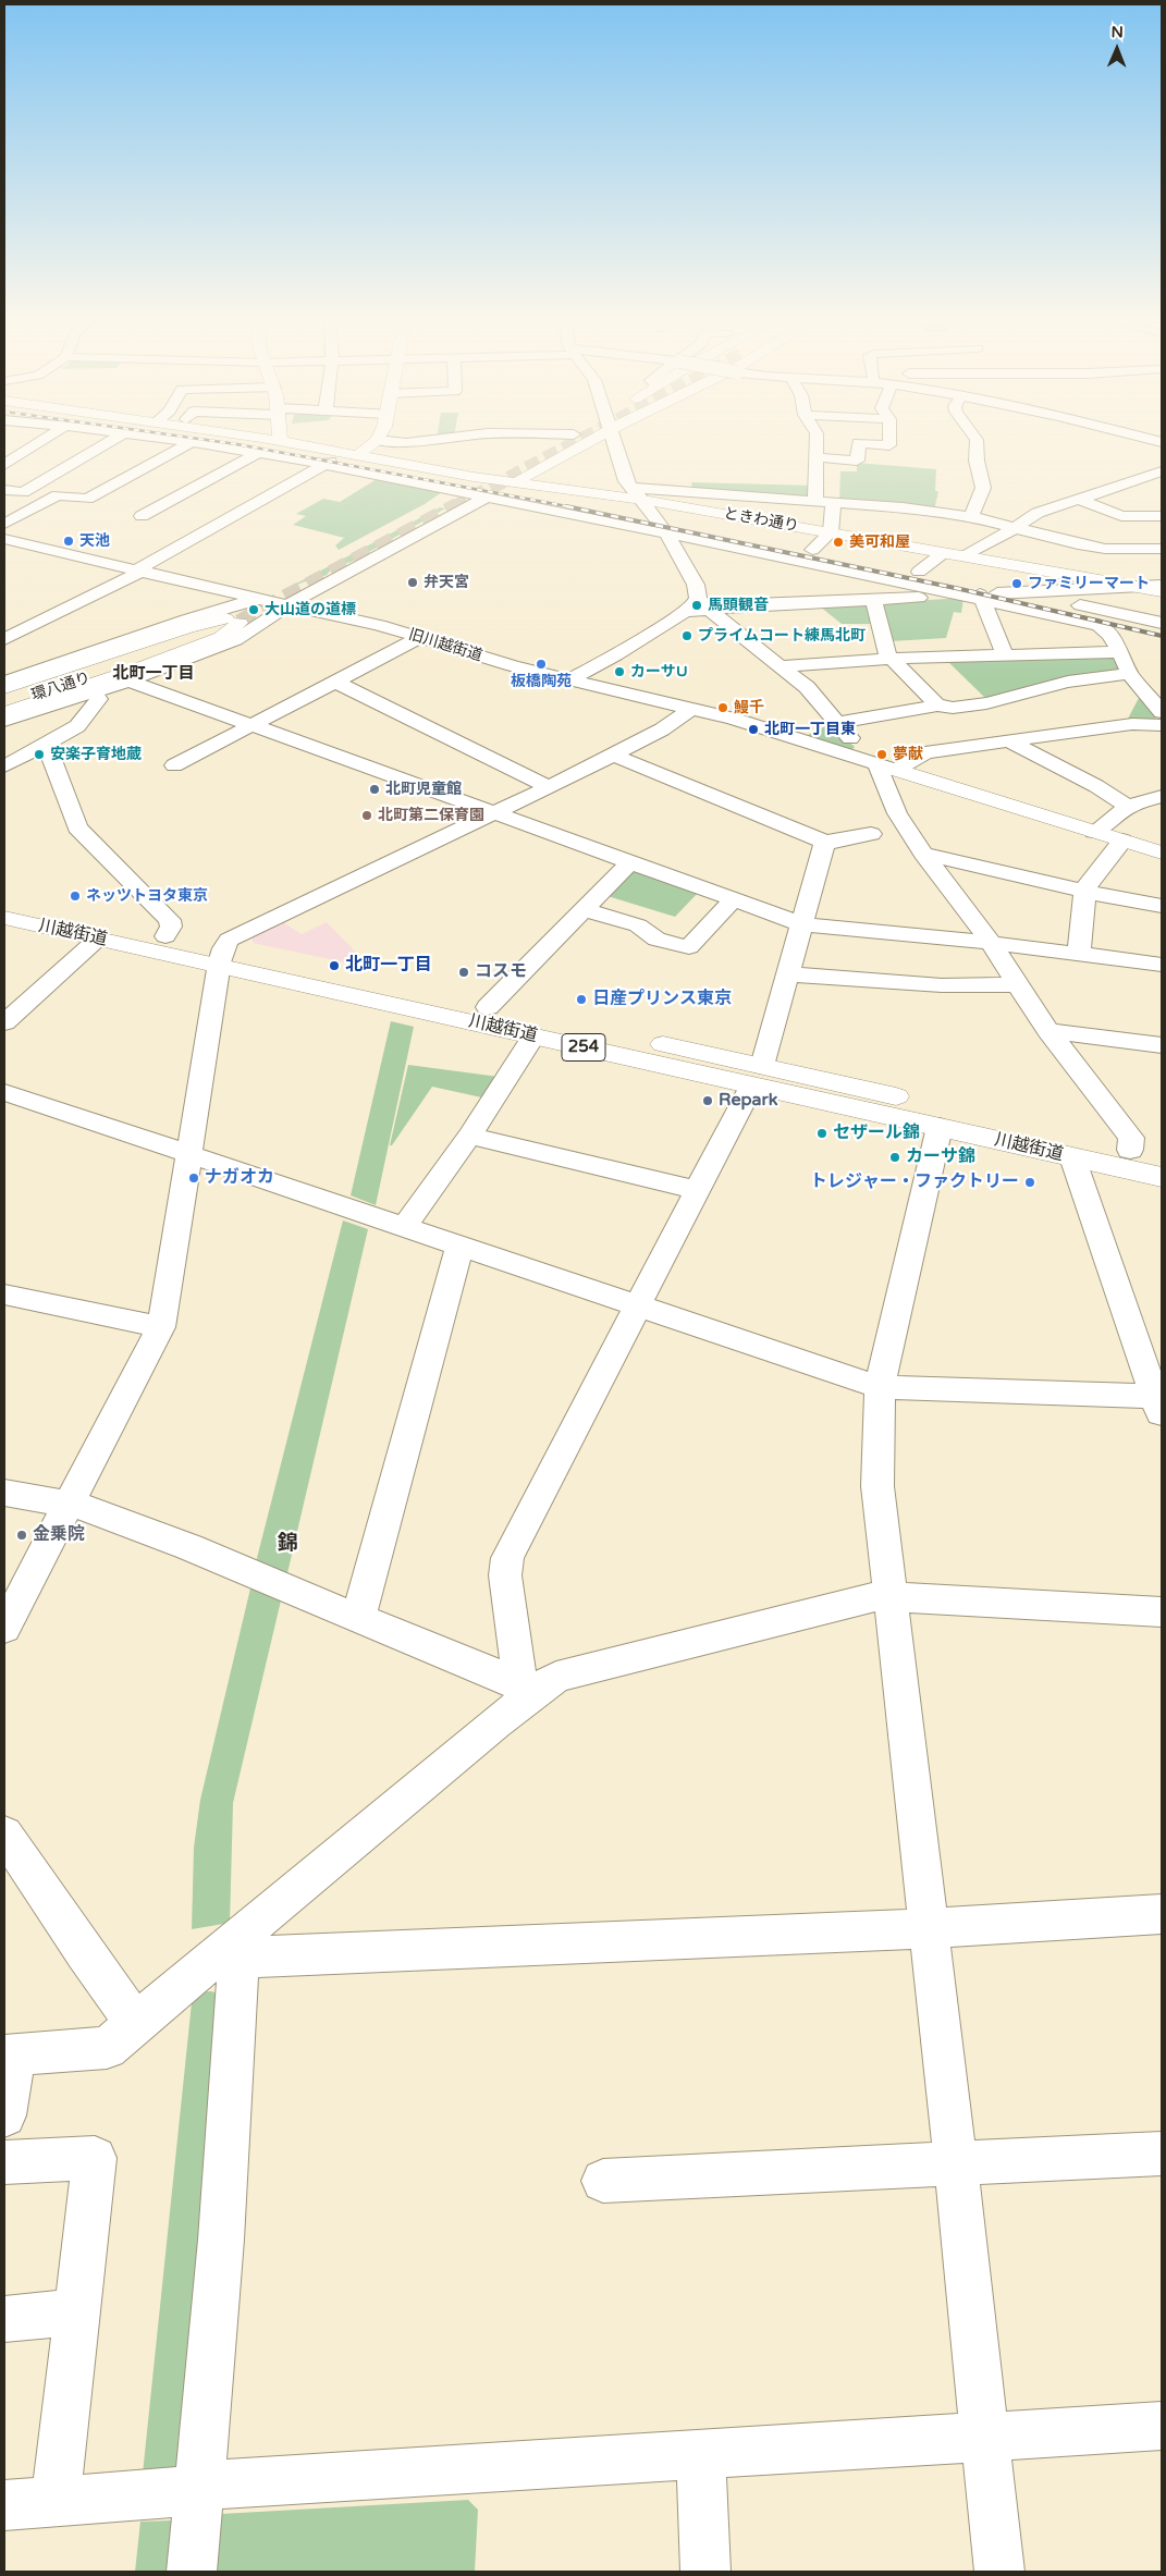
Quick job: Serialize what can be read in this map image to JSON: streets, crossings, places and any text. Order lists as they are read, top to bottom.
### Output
{
  "streets": {
    "main road": [
      "ときわ通り",
      "環八通り",
      "川越街道",
      "254"
    ],
    "street": ["旧川越街道"]
  },
  "districts": ["北町一丁目", "錦"],
  "places": [
    "天池",
    "美可和屋",
    "弁天宮",
    "ファミリーマート",
    "馬頭観音",
    "大山道の道標",
    "プライムコート練馬北町",
    "板橋陶苑",
    "カーサU",
    "鰻千",
    "北町一丁目東",
    "安楽子育地蔵",
    "夢献",
    "北町児童館",
    "北町第二保育園",
    "ネッツトヨタ東京",
    "北町一丁目",
    "コスモ",
    "日産プリンス東京",
    "Repark",
    "セザール錦",
    "カーサ錦",
    "ナガオカ",
    "トレジャー・ファクトリー",
    "金乗院"
  ],
  "north": "top"
}
